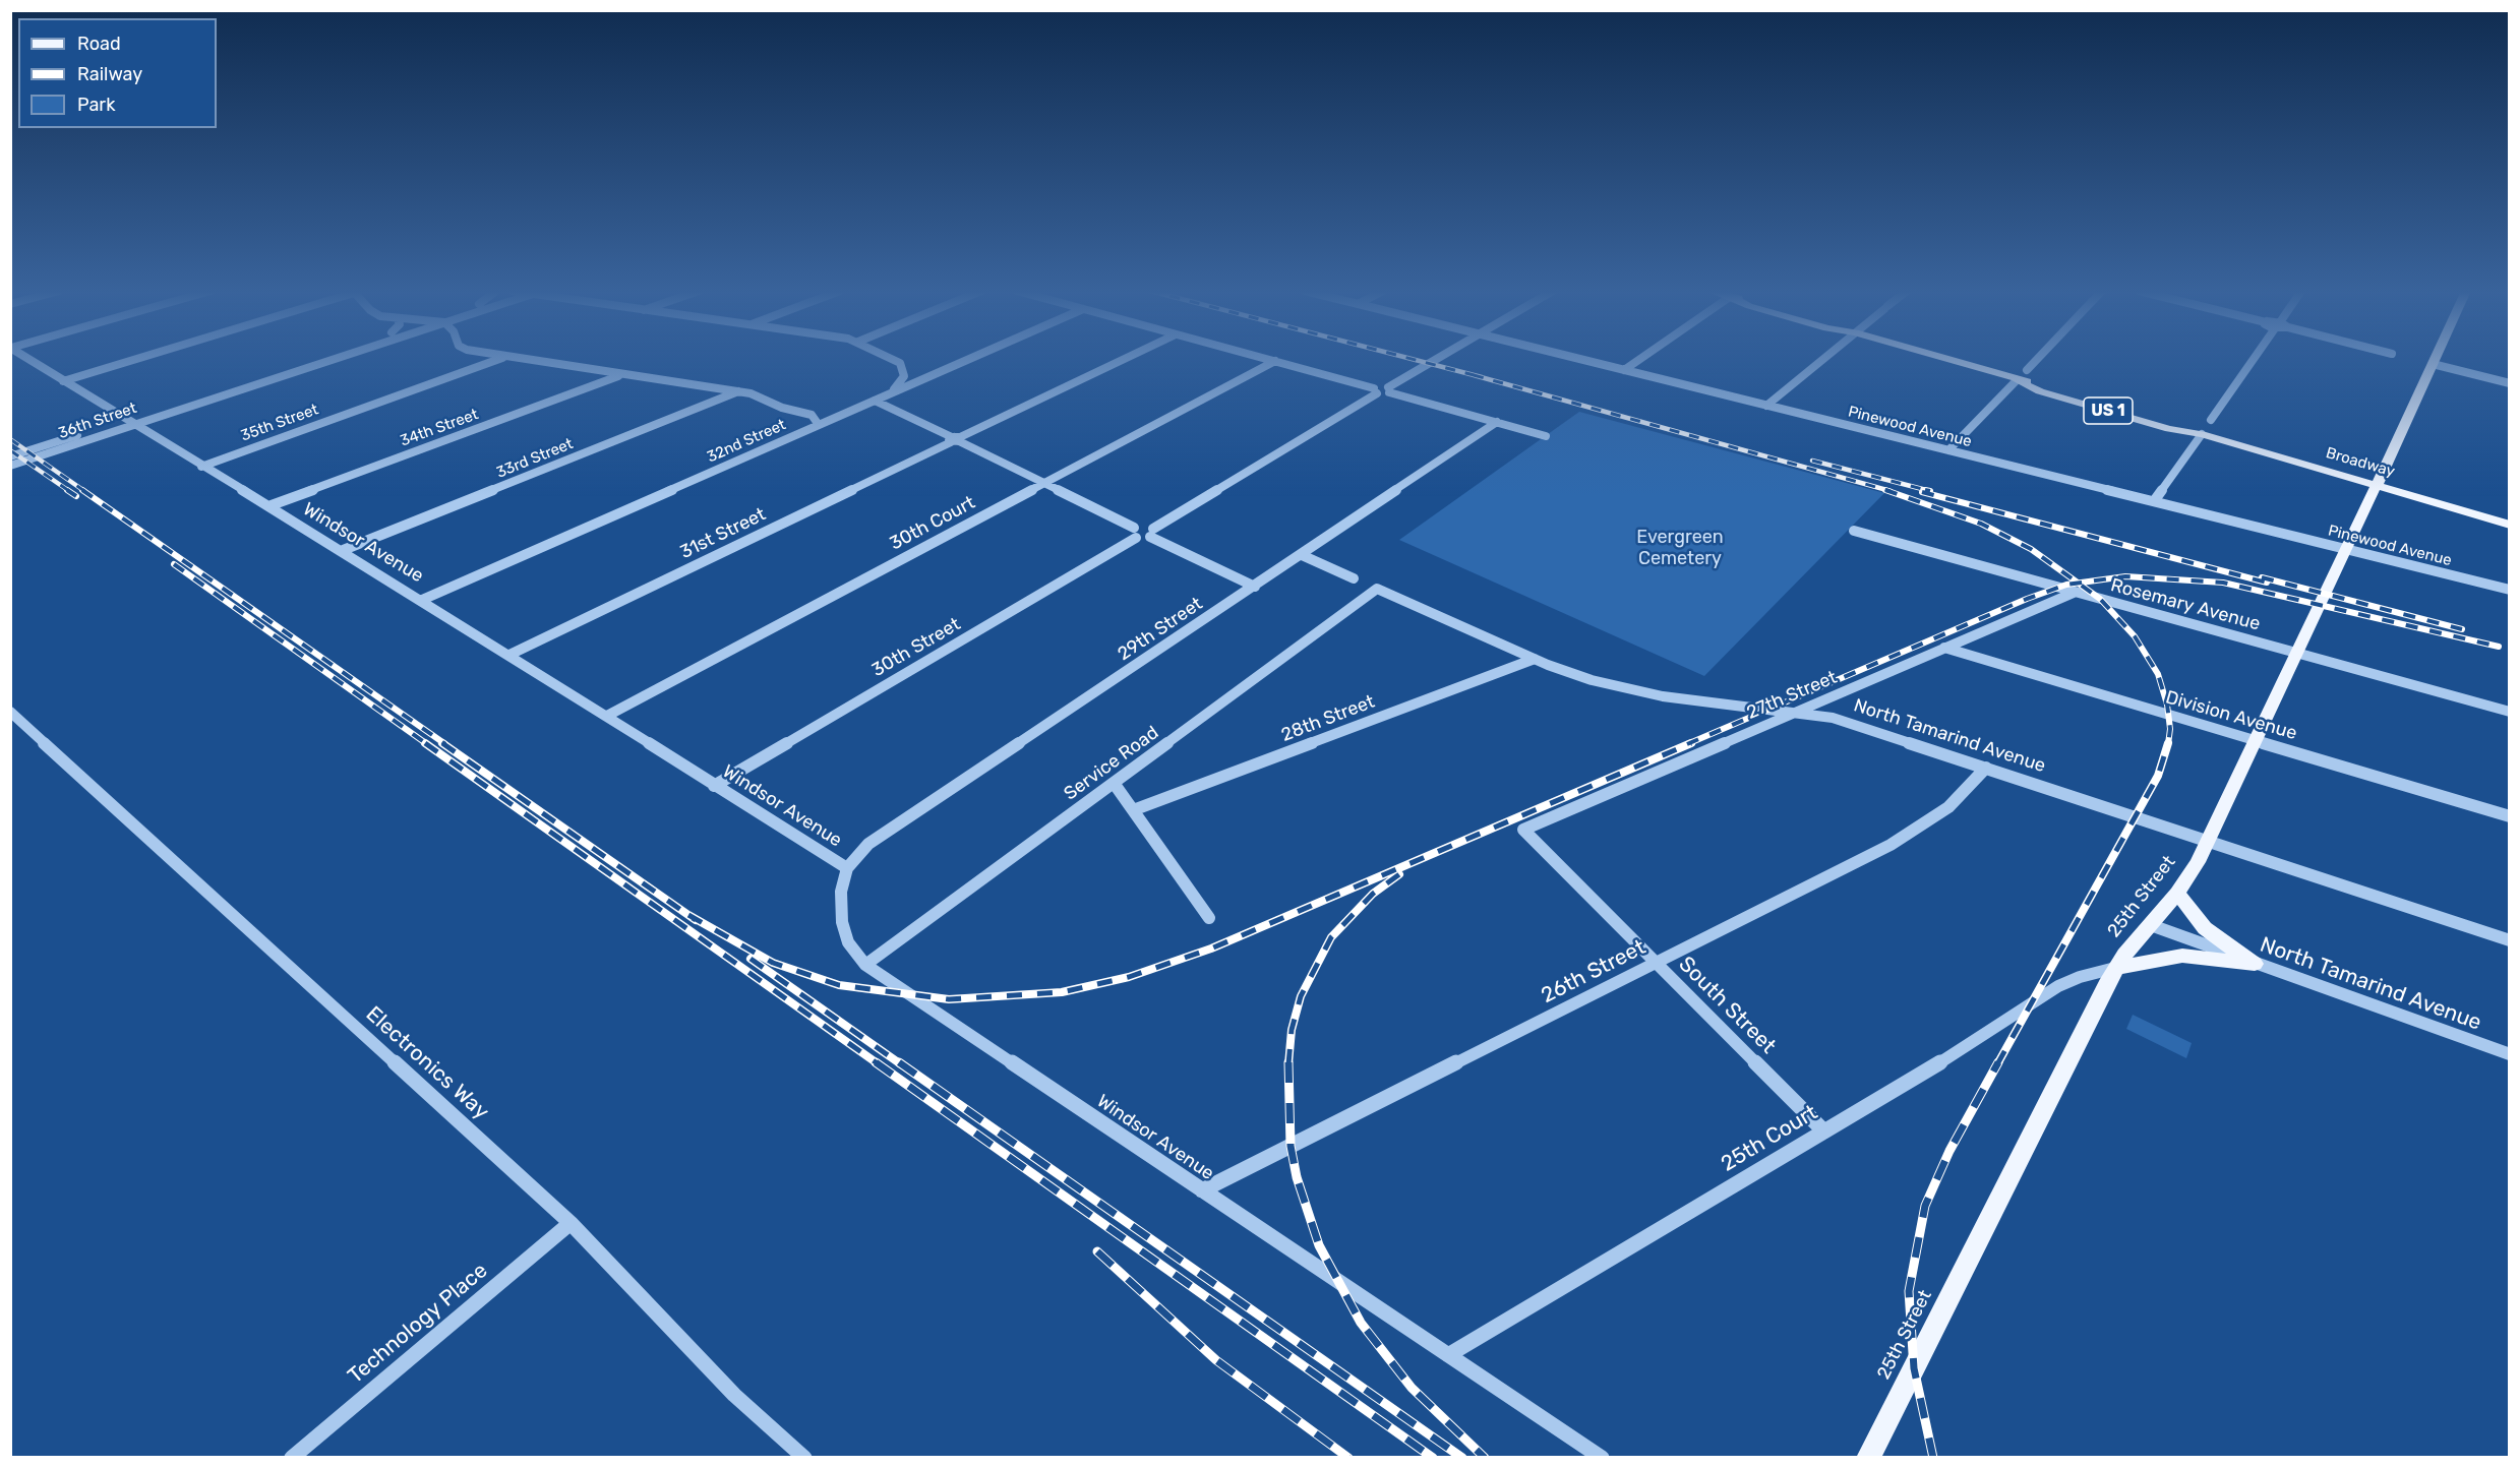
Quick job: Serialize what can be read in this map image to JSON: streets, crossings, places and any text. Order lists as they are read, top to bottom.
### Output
{
  "streets": {
    "main road": ["US 1", "Broadway", "25th Street"],
    "street": [
      "36th Street",
      "35th Street",
      "Pinewood Avenue",
      "34th Street",
      "32nd Street",
      "33rd Street",
      "30th Court",
      "31st Street",
      "Windsor Avenue",
      "Rosemary Avenue",
      "29th Street",
      "30th Street",
      "27th Street",
      "Division Avenue",
      "28th Street",
      "North Tamarind Avenue",
      "Service Road",
      "26th Street",
      "South Street",
      "Electronics Way",
      "25th Court",
      "Technology Place"
    ]
  },
  "crossings": [
    ["36th Street", "Windsor Avenue"],
    ["35th Street", "Windsor Avenue"],
    ["Pinewood Avenue", "25th Street"],
    ["34th Street", "Windsor Avenue"],
    ["32nd Street", "Windsor Avenue"],
    ["33rd Street", "Windsor Avenue"],
    ["Broadway", "25th Street"],
    ["30th Court", "Windsor Avenue"],
    ["31st Street", "Windsor Avenue"],
    ["Windsor Avenue", "29th Street"],
    ["Windsor Avenue", "30th Street"],
    ["Windsor Avenue", "Service Road"],
    ["Windsor Avenue", "26th Street"],
    ["Windsor Avenue", "25th Court"],
    ["Rosemary Avenue", "27th Street"],
    ["Rosemary Avenue", "25th Street"],
    ["27th Street", "Division Avenue"],
    ["27th Street", "North Tamarind Avenue"],
    ["27th Street", "South Street"],
    ["Division Avenue", "25th Street"],
    ["28th Street", "North Tamarind Avenue"],
    ["North Tamarind Avenue", "Service Road"],
    ["North Tamarind Avenue", "25th Street"],
    ["North Tamarind Avenue", "26th Street"],
    ["25th Street", "25th Court"],
    ["26th Street", "South Street"],
    ["South Street", "25th Court"],
    ["Electronics Way", "Technology Place"]
  ],
  "parks": ["Evergreen Cemetery"],
  "legend": ["Road", "Railway", "Park"]
}
